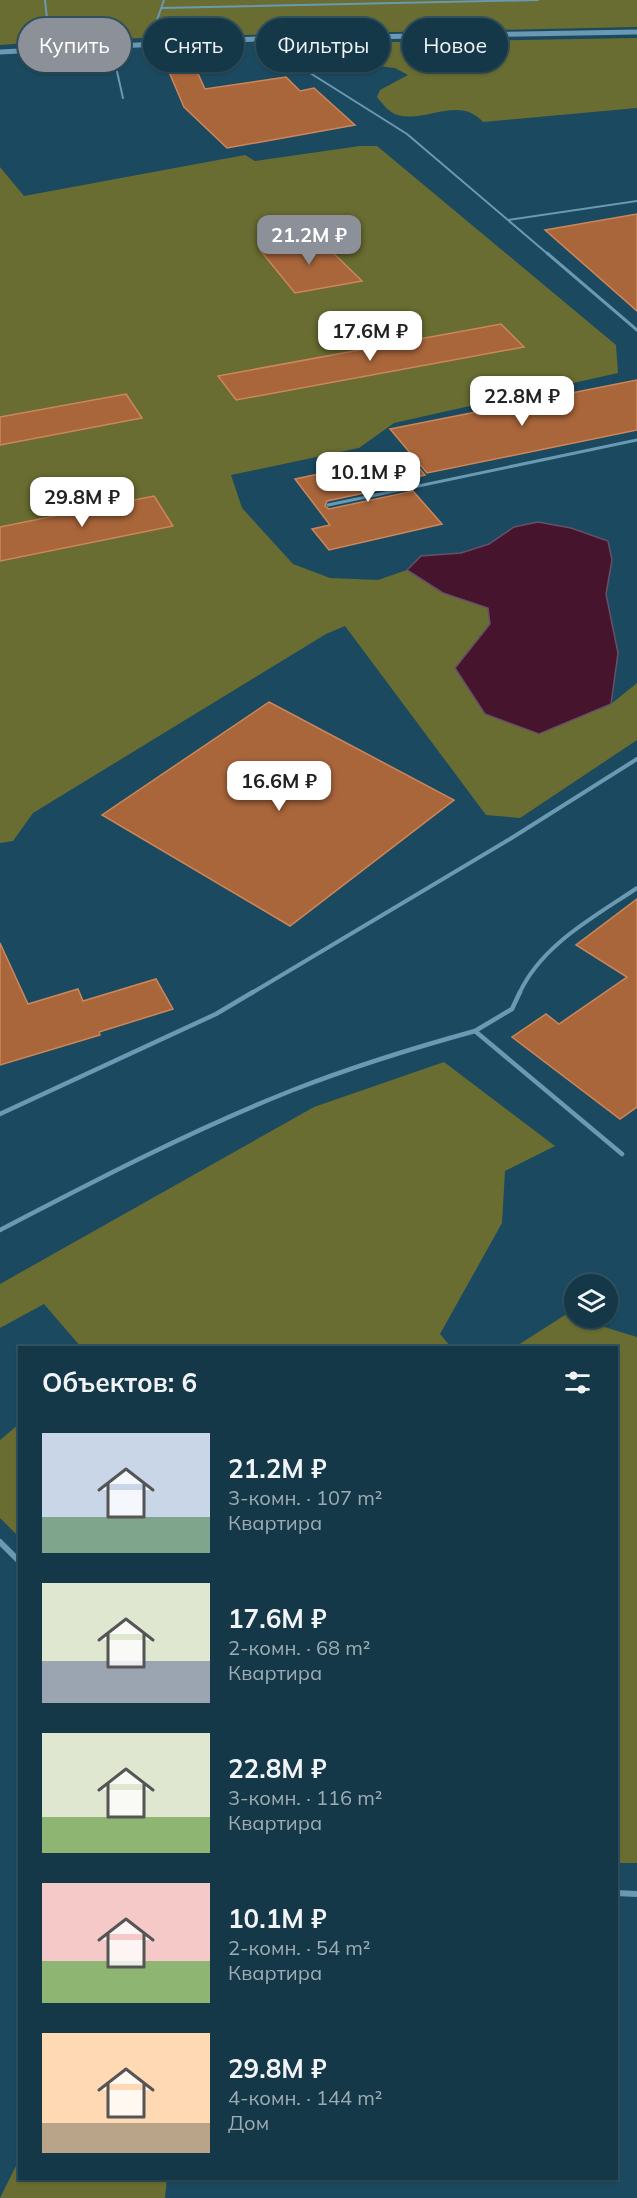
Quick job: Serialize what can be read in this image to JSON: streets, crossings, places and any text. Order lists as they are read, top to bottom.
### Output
{
  "page": {
    "chip": [
      "Купить",
      "Снять",
      "Фильтры",
      "Новое"
    ],
    "price": [
      "21.2M ₽",
      "17.6M ₽",
      "22.8M ₽",
      "10.1M ₽",
      "29.8M ₽",
      "16.6M ₽"
    ],
    "heading": "Объектов: 6",
    "list": [
      {
        "name": "21.2M ₽",
        "note": "3-комн. · 107 m² · Квартира"
      },
      {
        "name": "17.6M ₽",
        "note": "2-комн. · 68 m² · Квартира"
      },
      {
        "name": "22.8M ₽",
        "note": "3-комн. · 116 m² · Квартира"
      },
      {
        "name": "10.1M ₽",
        "note": "2-комн. · 54 m² · Квартира"
      },
      {
        "name": "29.8M ₽",
        "note": "4-комн. · 144 m² · Дом"
      }
    ]
  }
}
